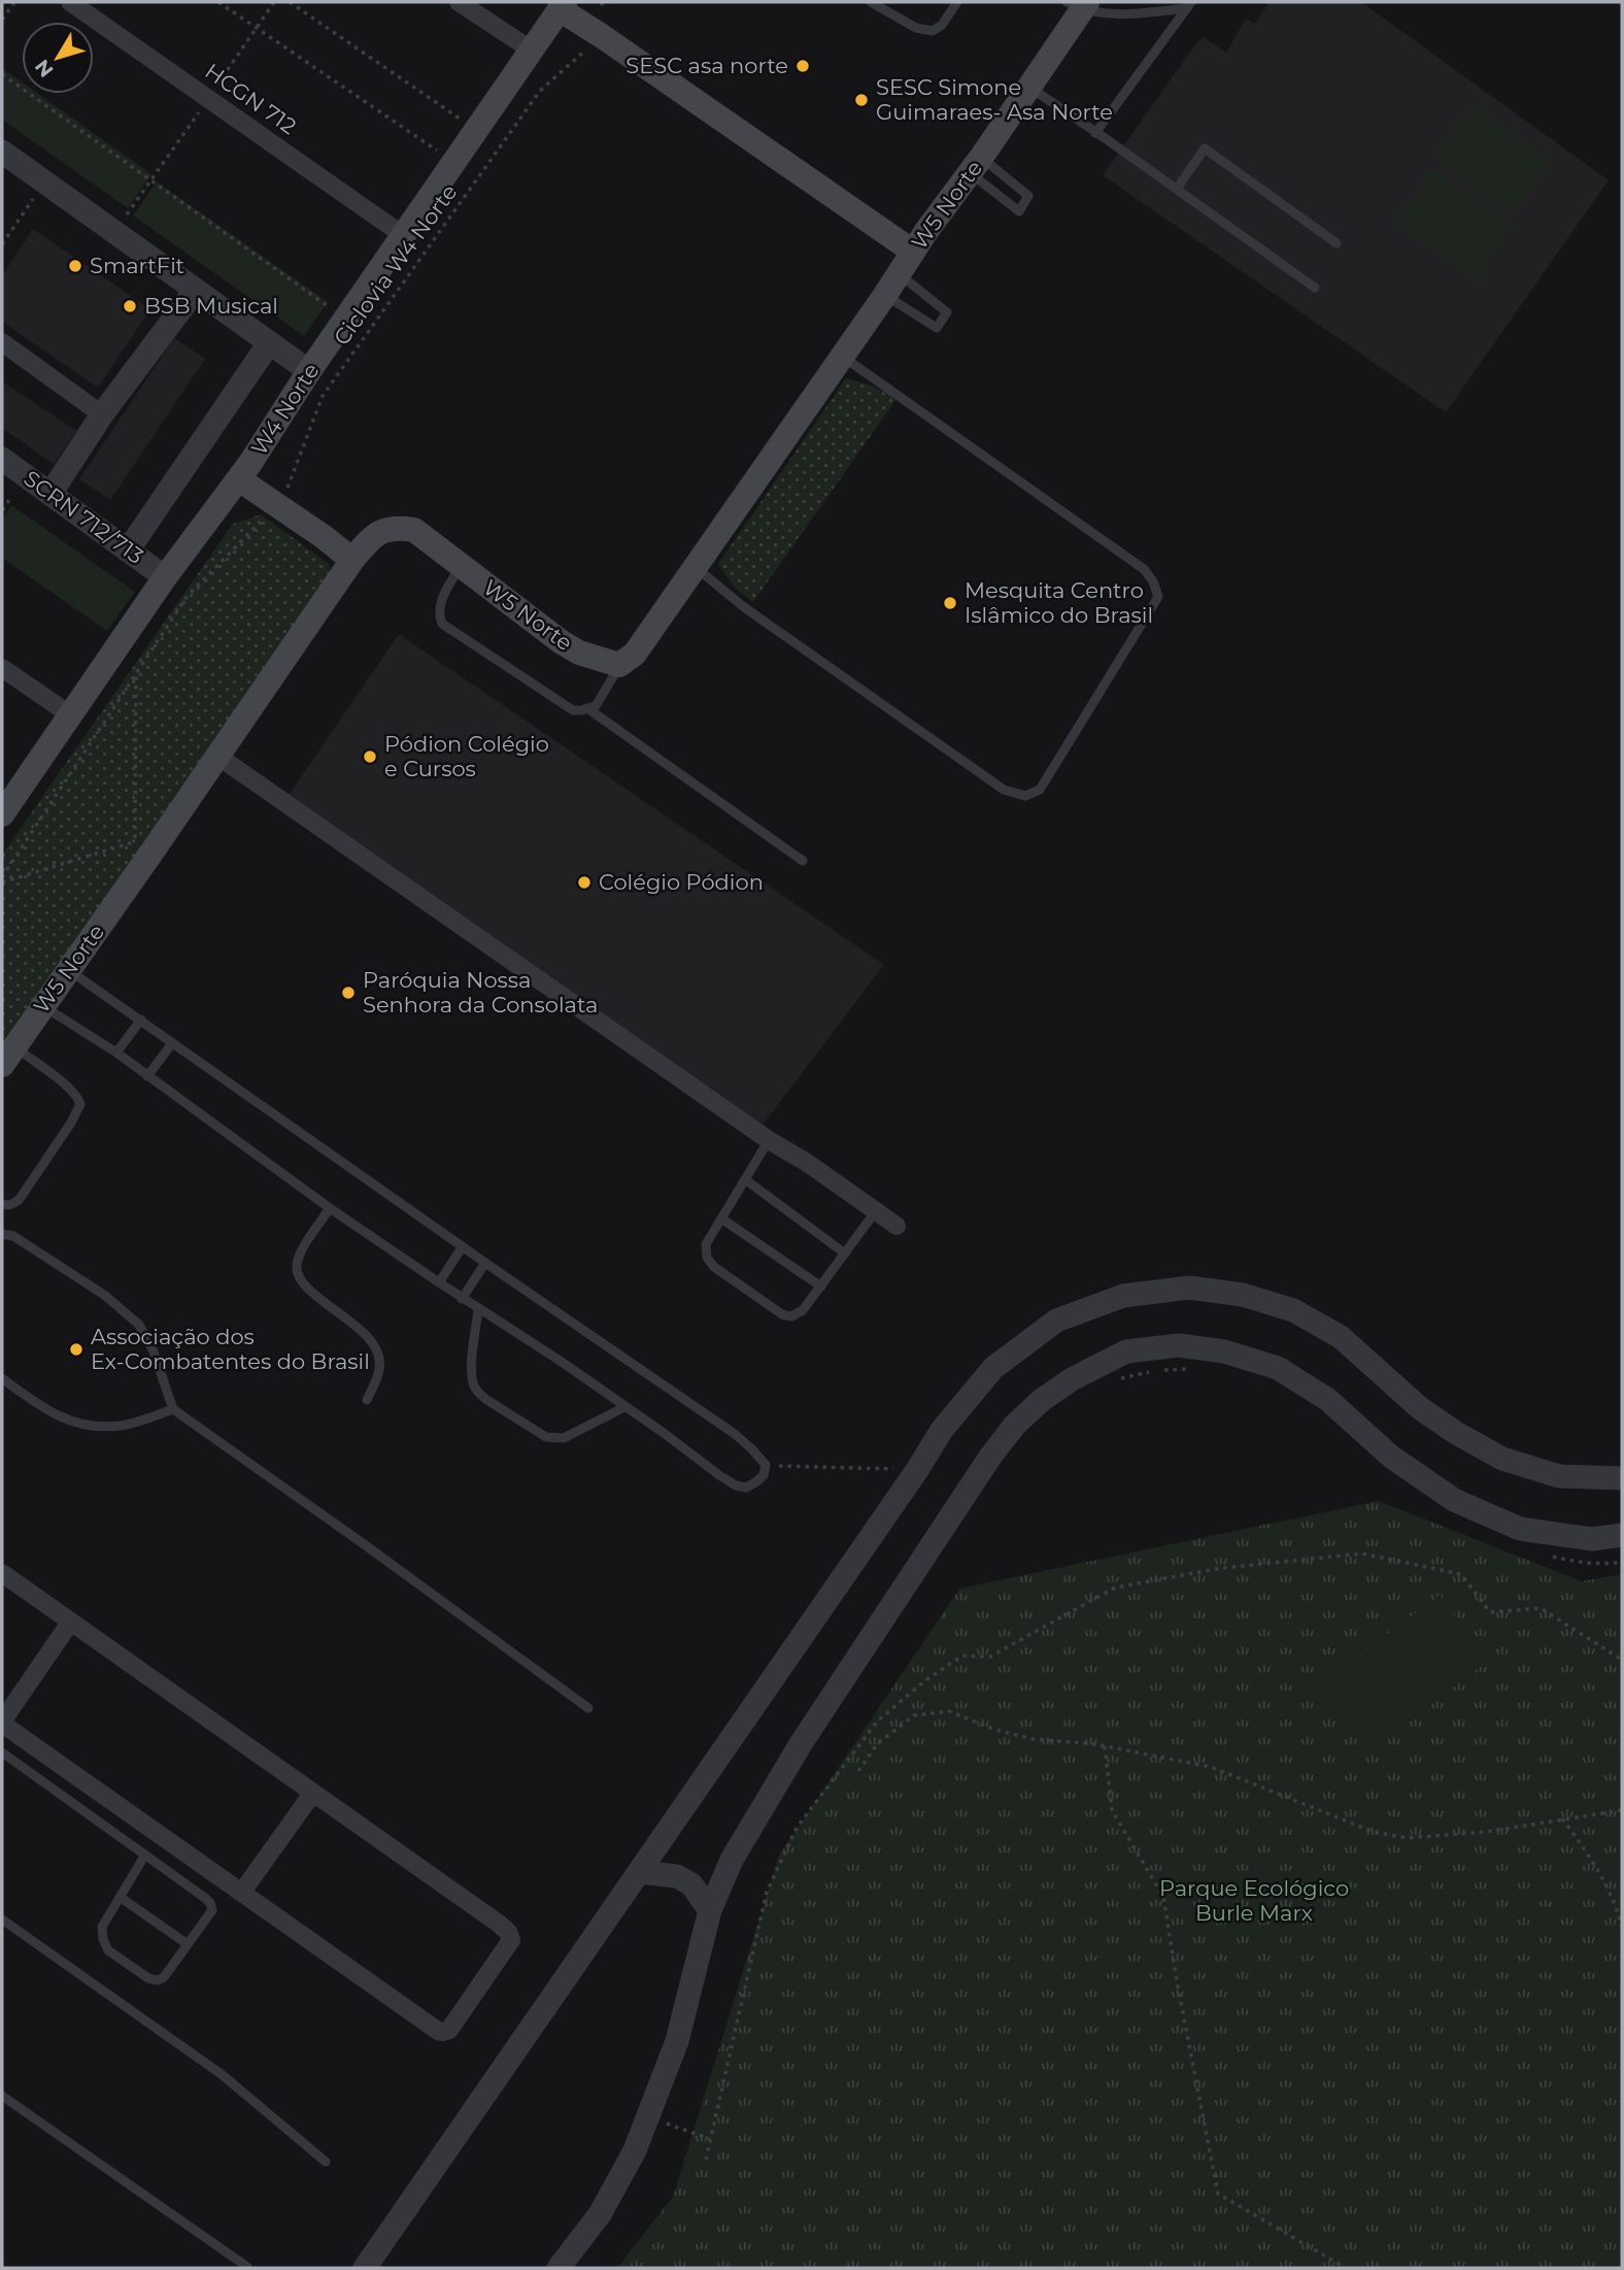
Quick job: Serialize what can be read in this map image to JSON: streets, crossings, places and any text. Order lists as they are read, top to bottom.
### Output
{
  "streets": {
    "main road": ["W5 Norte", "W4 Norte"],
    "street": ["HCGN 712", "SCRN 712/713"],
    "path": ["Ciclovia W4 Norte"]
  },
  "crossings": [
    ["HCGN 712", "W4 Norte"],
    ["W4 Norte", "SCRN 712/713"]
  ],
  "parks": ["Parque Ecológico Burle Marx"],
  "places": [
    "SESC asa norte",
    "SESC Simone Guimaraes- Asa Norte",
    "SmartFit",
    "BSB Musical",
    "Mesquita Centro Islâmico do Brasil",
    "Pódion Colégio e Cursos",
    "Colégio Pódion",
    "Paróquia Nossa Senhora da Consolata",
    "Associação dos Ex-Combatentes do Brasil"
  ],
  "north": "bottom left"
}
